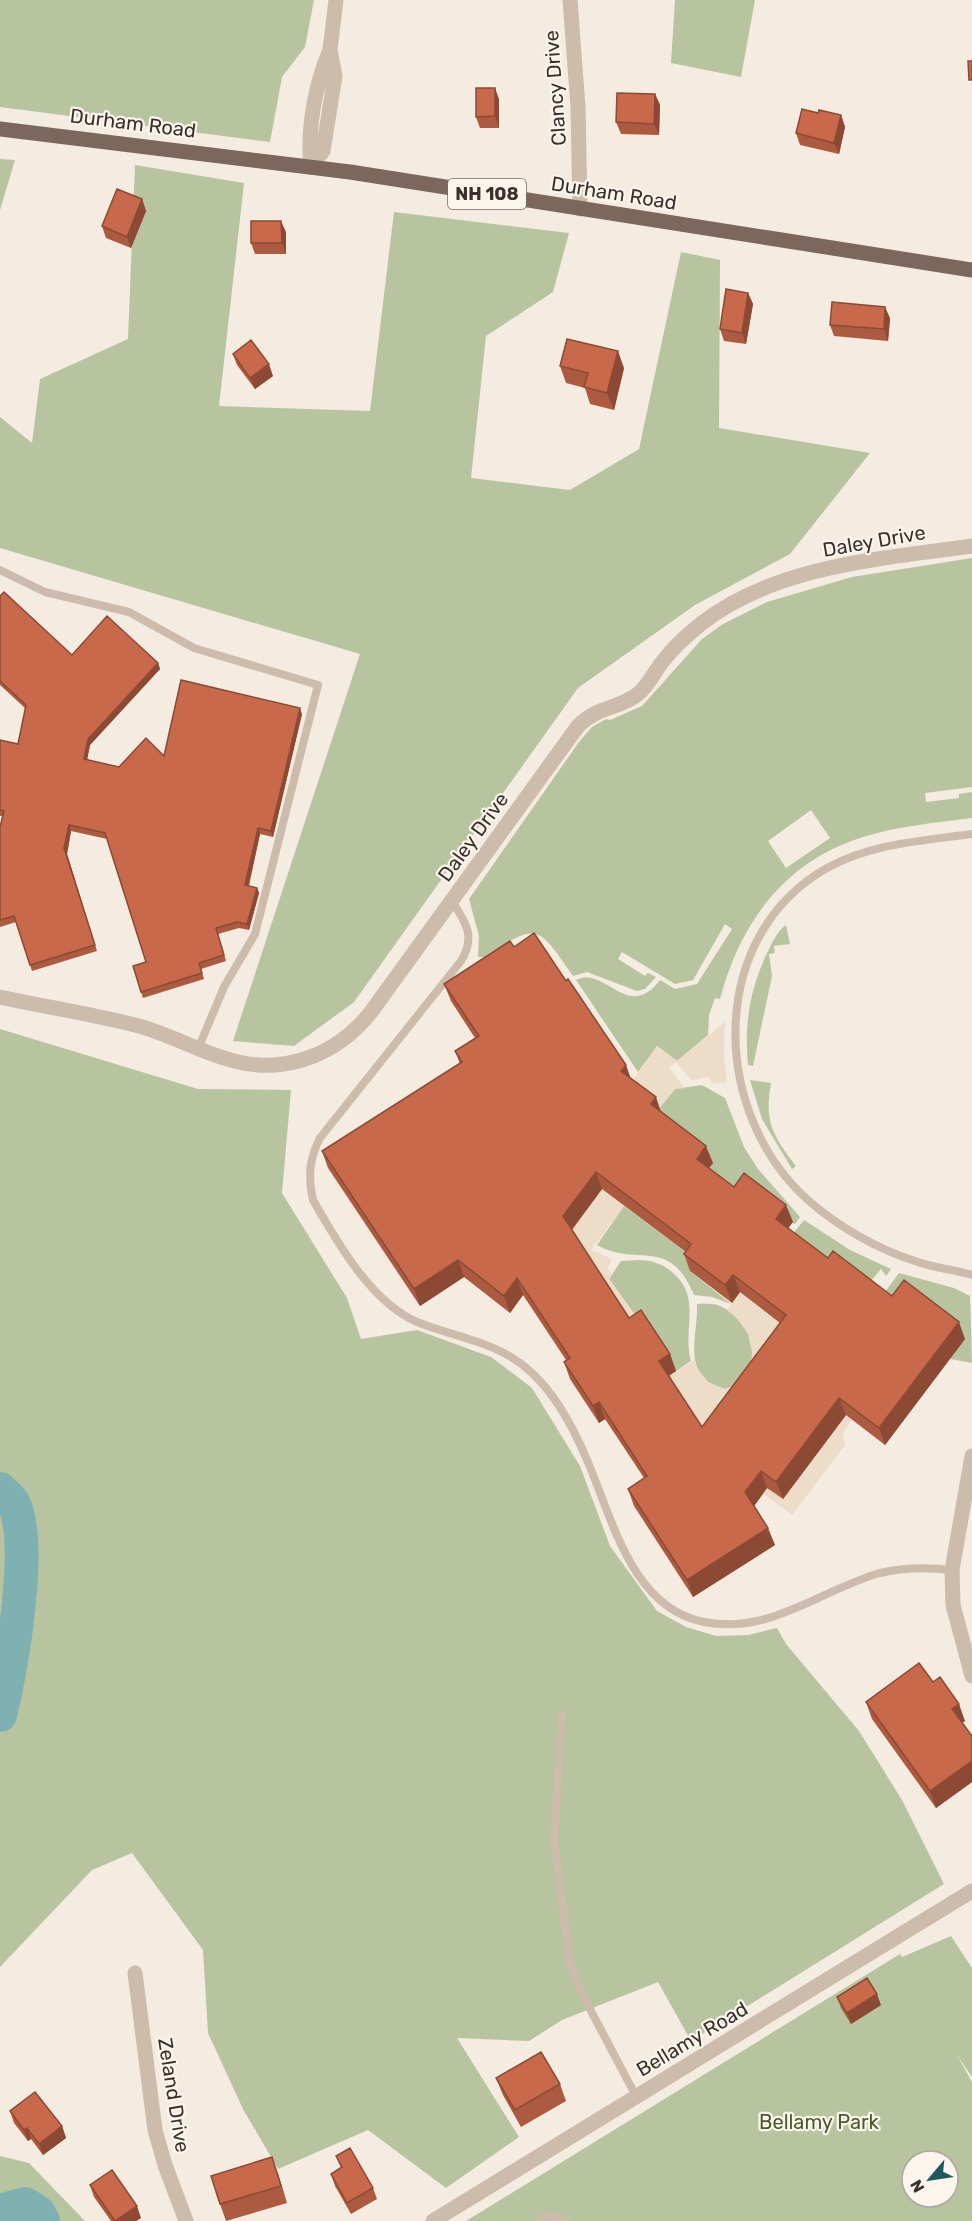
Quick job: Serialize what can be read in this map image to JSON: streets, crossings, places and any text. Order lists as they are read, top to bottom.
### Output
{
  "streets": {
    "main road": ["Durham Road", "NH 108"],
    "street": [
      "Clancy Drive",
      "Daley Drive",
      "Bellamy Road",
      "Zeland Drive"
    ]
  },
  "crossings": [
    ["Clancy Drive", "Durham Road"]
  ],
  "parks": ["Bellamy Park"],
  "north": "bottom left"
}
